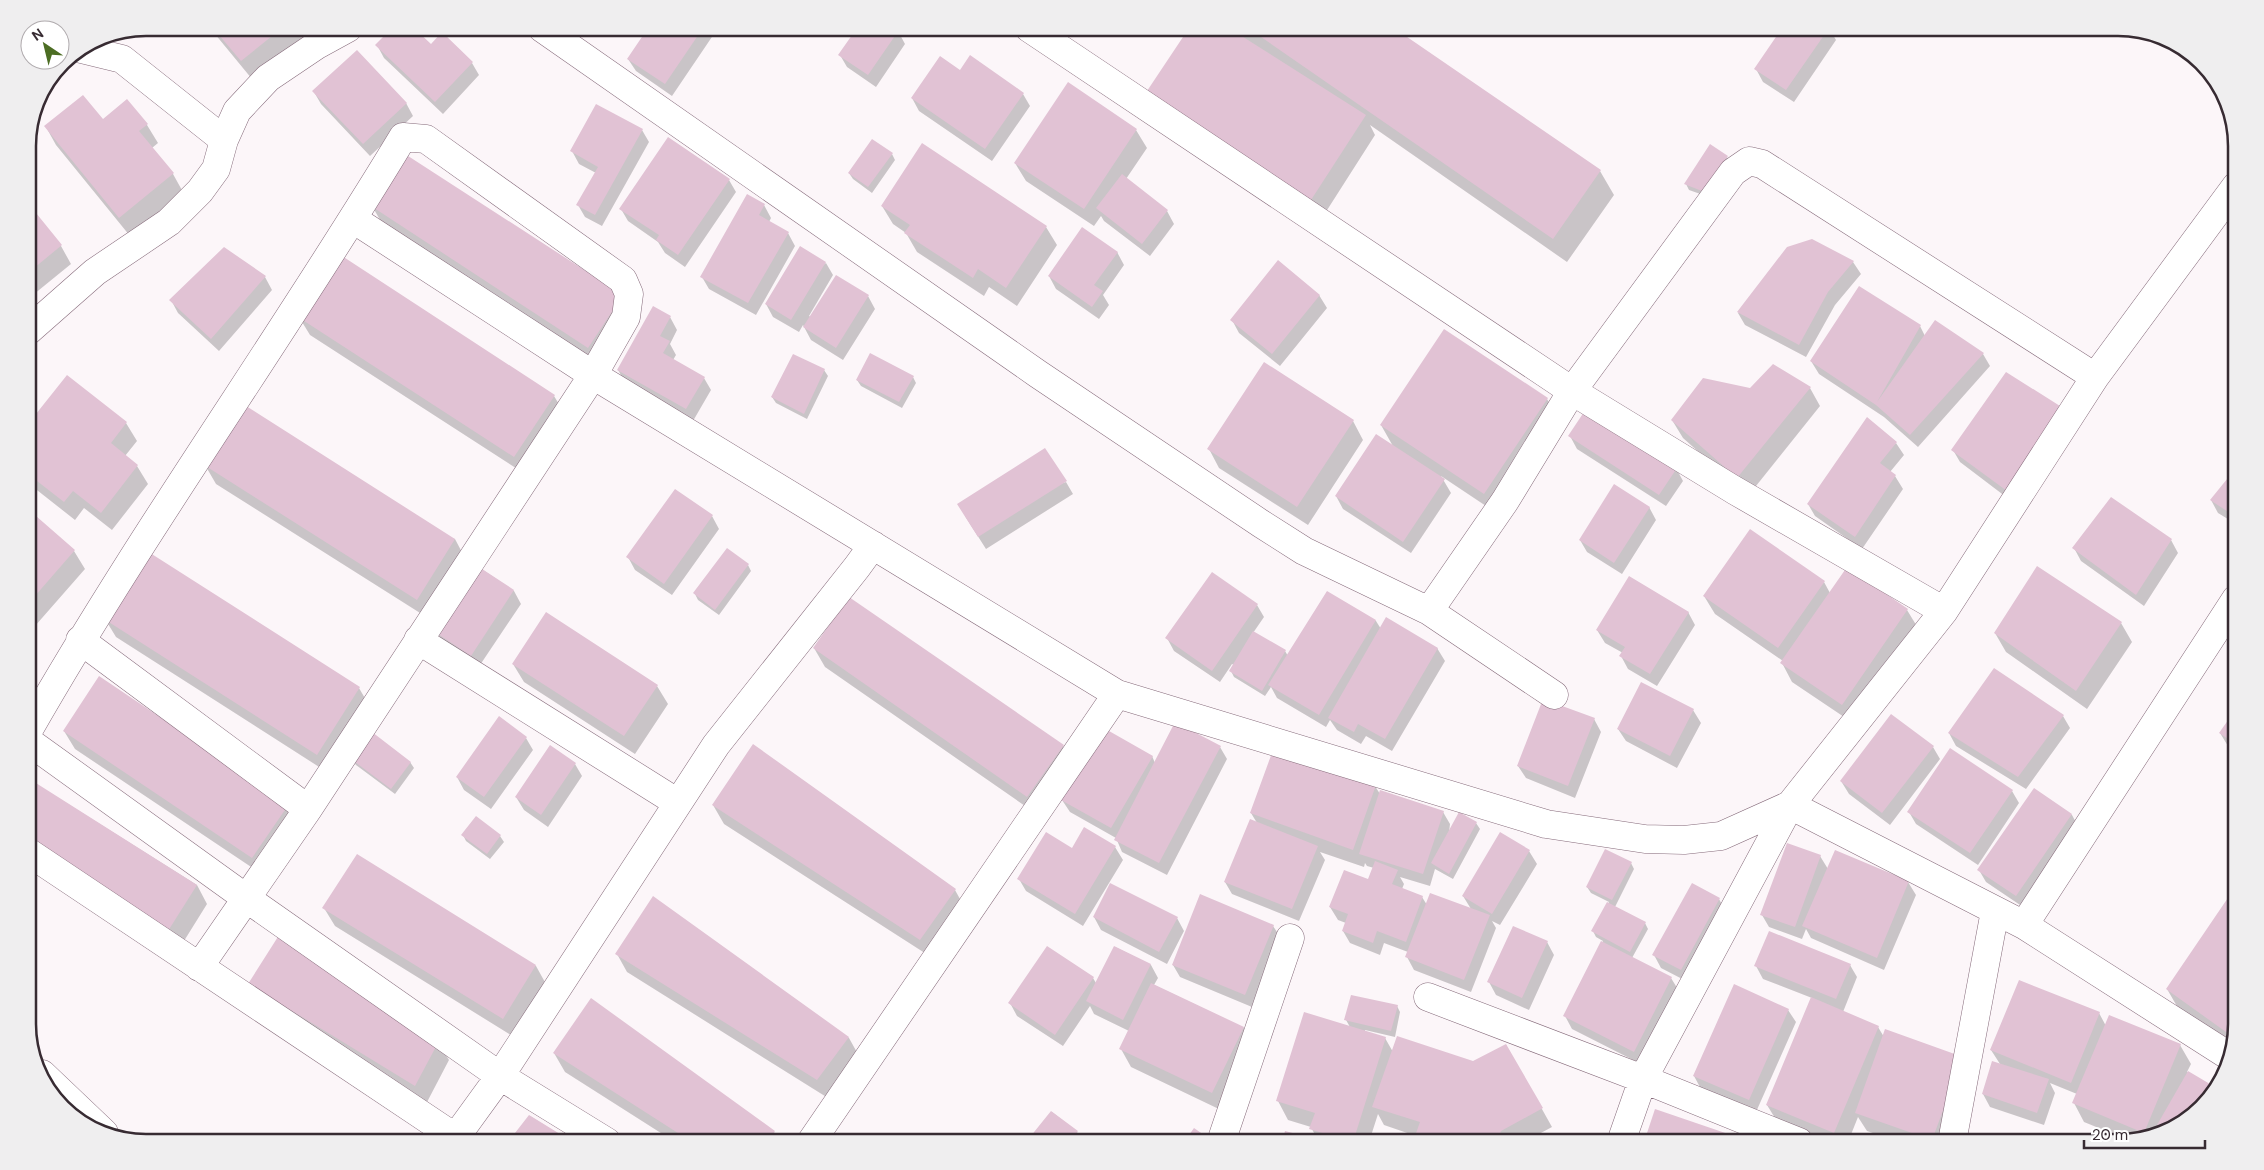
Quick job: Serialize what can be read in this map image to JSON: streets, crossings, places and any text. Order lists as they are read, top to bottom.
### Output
{
  "scale_bar": "20 m",
  "north": "top left"
}
